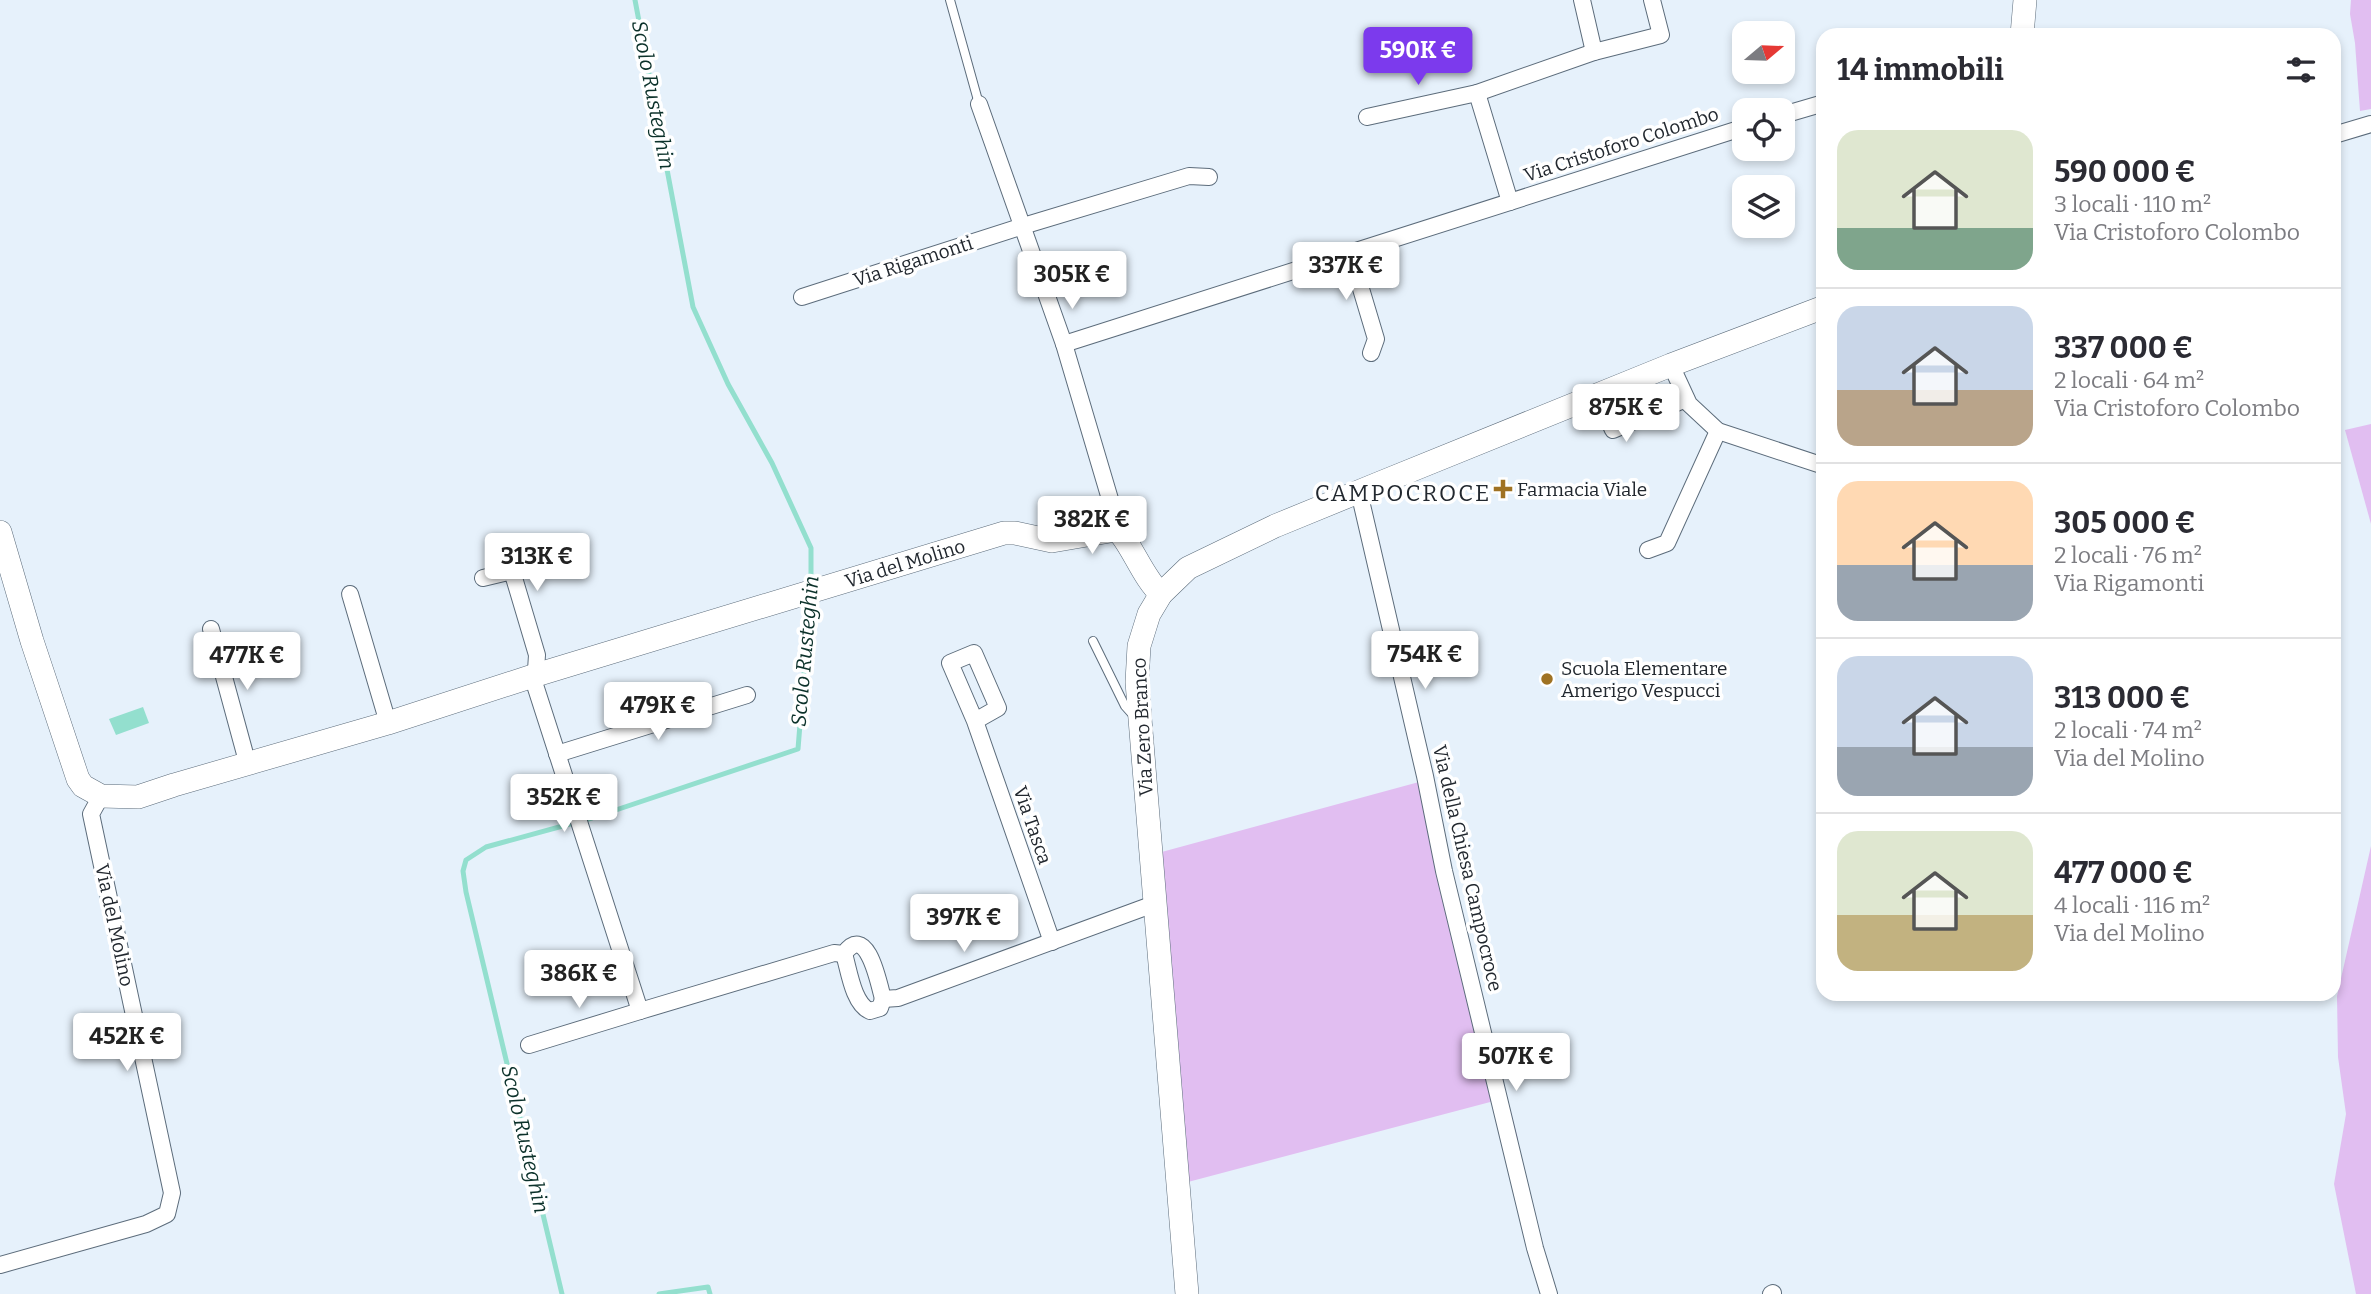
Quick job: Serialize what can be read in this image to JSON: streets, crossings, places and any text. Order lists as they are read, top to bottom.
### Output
{
  "streets": {
    "street": [
      "Via Cristoforo Colombo",
      "Via Rigamonti",
      "Via del Molino",
      "Via Zero Branco",
      "Via Tasca",
      "Via della Chiesa Campocroce"
    ]
  },
  "crossings": [
    ["Via Zero Branco", "Via della Chiesa Campocroce"]
  ],
  "districts": ["CAMPOCROCE"],
  "water": ["Scolo Rusteghin"],
  "places": {
    "health": ["Farmacia Viale"],
    "other": ["Scuola Elementare Amerigo Vespucci"]
  },
  "north": "right",
  "page": {
    "price": [
      "590K €",
      "337K €",
      "305K €",
      "875K €",
      "382K €",
      "313K €",
      "754K €",
      "477K €",
      "479K €",
      "352K €",
      "397K €",
      "386K €",
      "452K €",
      "507K €"
    ],
    "heading": "14 immobili",
    "list": [
      {
        "name": "590 000 €",
        "note": "3 locali · 110 m² · Via Cristoforo Colombo"
      },
      {
        "name": "337 000 €",
        "note": "2 locali · 64 m² · Via Cristoforo Colombo"
      },
      {
        "name": "305 000 €",
        "note": "2 locali · 76 m² · Via Rigamonti"
      },
      {
        "name": "313 000 €",
        "note": "2 locali · 74 m² · Via del Molino"
      },
      {
        "name": "477 000 €",
        "note": "4 locali · 116 m² · Via del Molino"
      }
    ]
  }
}
